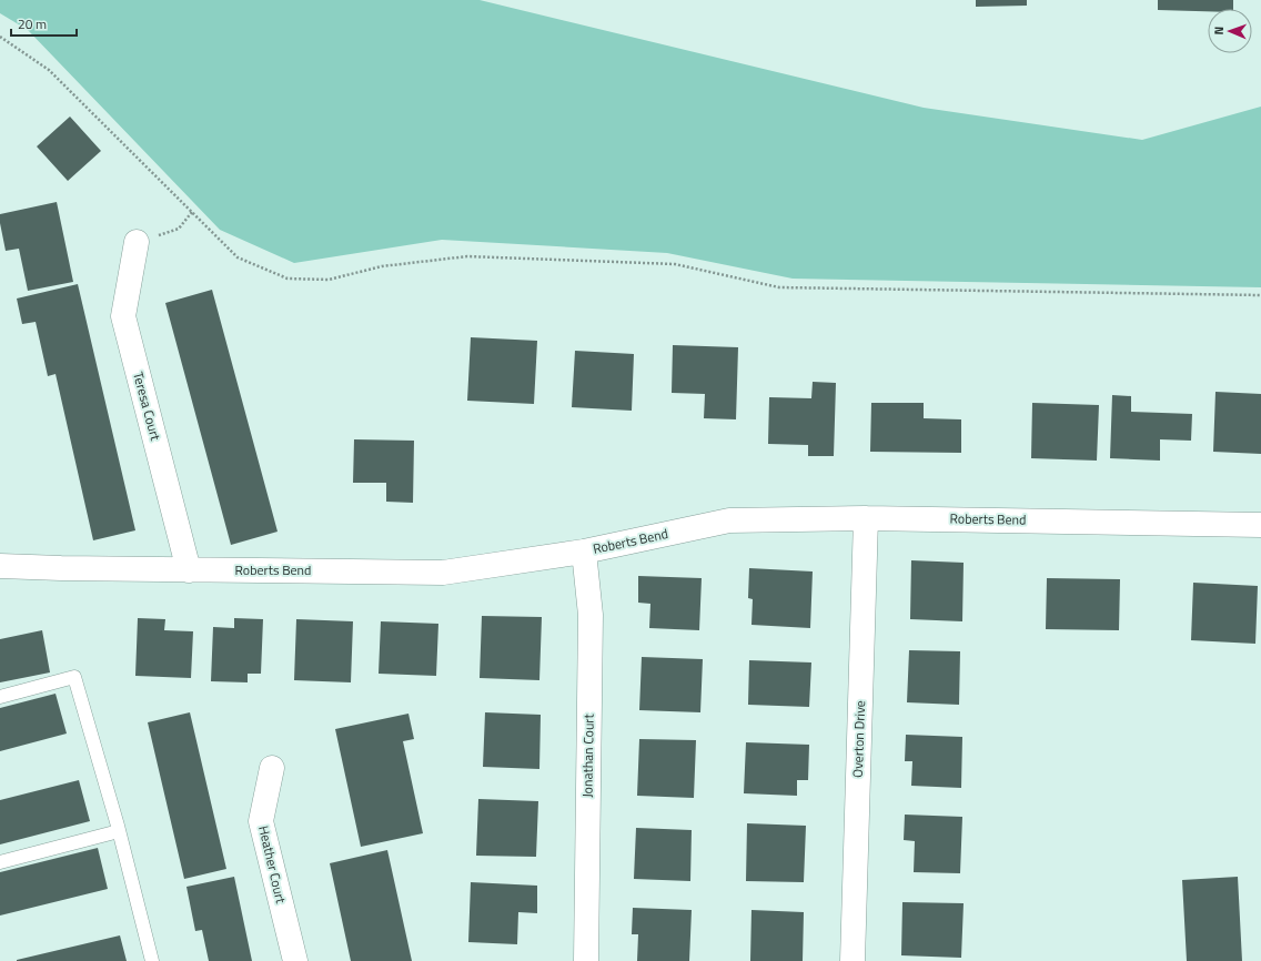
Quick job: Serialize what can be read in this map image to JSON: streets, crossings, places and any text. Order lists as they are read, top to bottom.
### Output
{
  "streets": {
    "street": [
      "Teresa Court",
      "Roberts Bend",
      "Overton Drive",
      "Jonathan Court",
      "Heather Court"
    ]
  },
  "crossings": [
    ["Teresa Court", "Roberts Bend"],
    ["Roberts Bend", "Overton Drive"],
    ["Roberts Bend", "Jonathan Court"]
  ],
  "scale_bar": "20 m",
  "north": "left"
}
